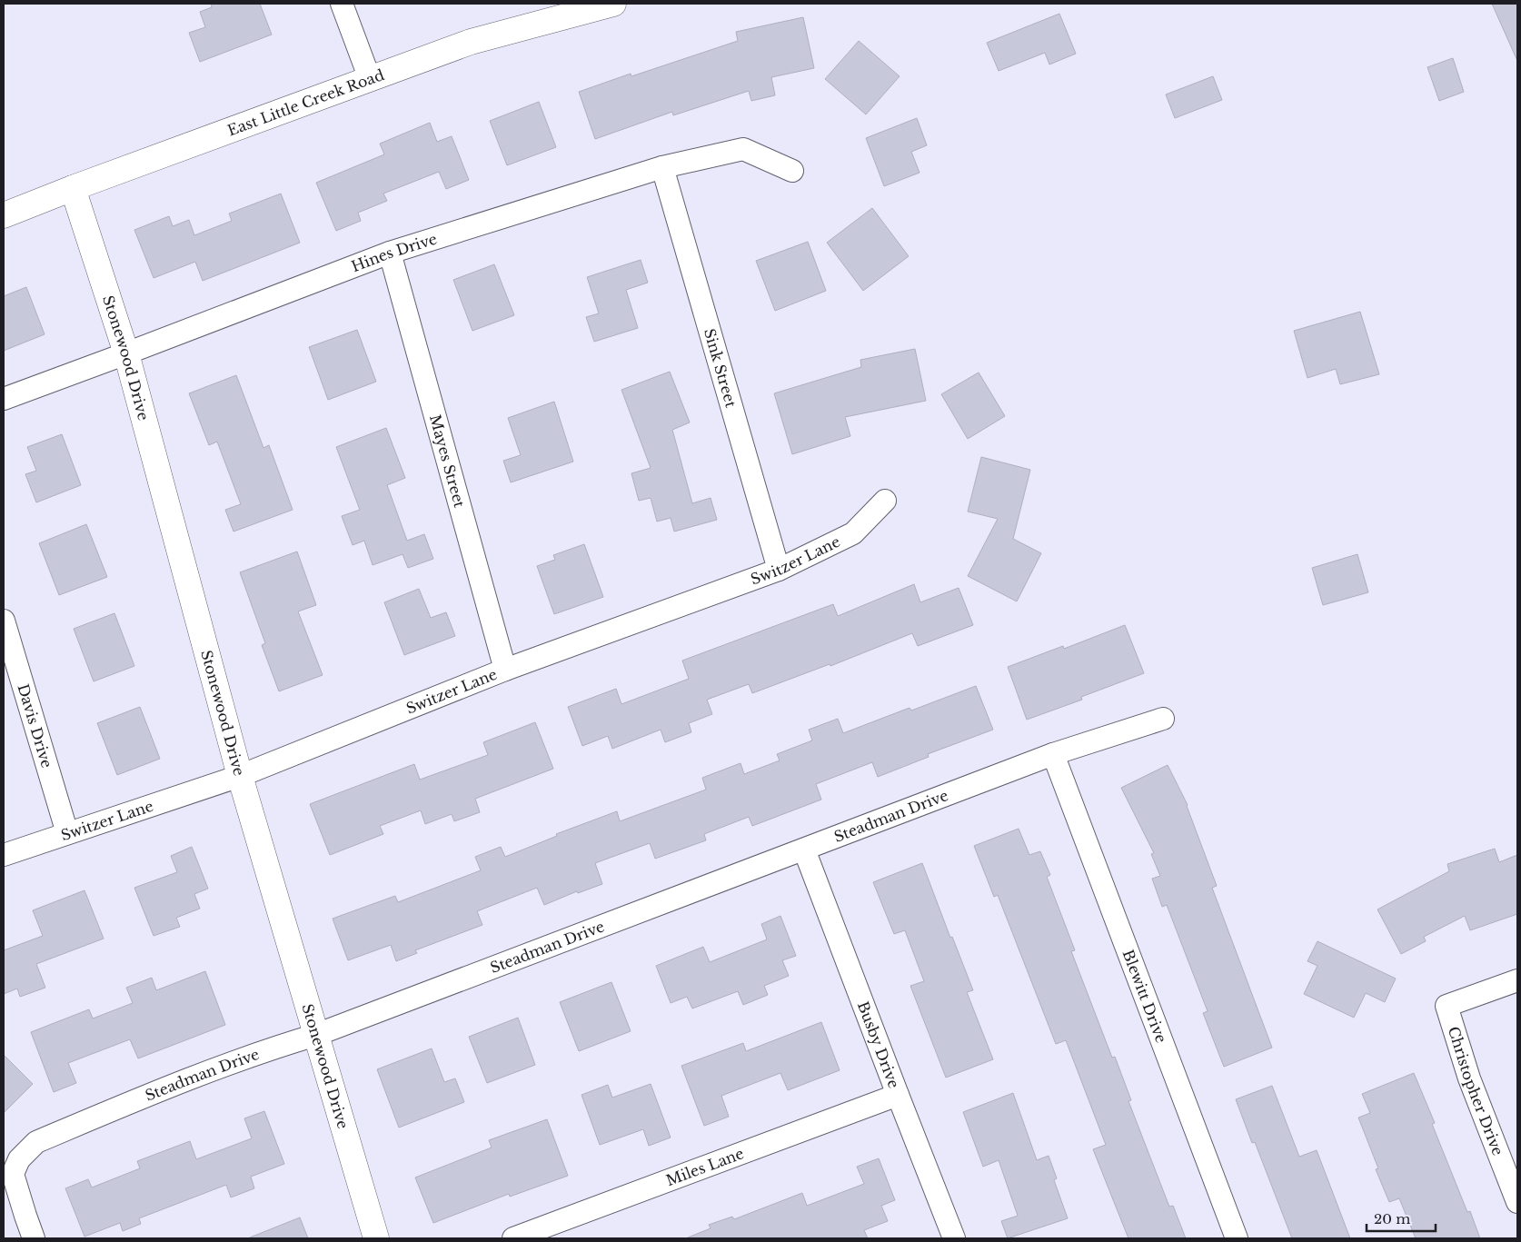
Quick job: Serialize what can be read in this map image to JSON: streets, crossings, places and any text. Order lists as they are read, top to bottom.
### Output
{
  "streets": {
    "street": [
      "East Little Creek Road",
      "Hines Drive",
      "Stonewood Drive",
      "Sink Street",
      "Mayes Street",
      "Switzer Lane",
      "Davis Drive",
      "Steadman Drive",
      "Blewitt Drive",
      "Busby Drive",
      "Christopher Drive",
      "Miles Lane"
    ]
  },
  "crossings": [
    ["East Little Creek Road", "Stonewood Drive"],
    ["Hines Drive", "Stonewood Drive"],
    ["Hines Drive", "Sink Street"],
    ["Hines Drive", "Mayes Street"],
    ["Stonewood Drive", "Switzer Lane"],
    ["Stonewood Drive", "Steadman Drive"],
    ["Sink Street", "Switzer Lane"],
    ["Mayes Street", "Switzer Lane"],
    ["Switzer Lane", "Davis Drive"],
    ["Steadman Drive", "Blewitt Drive"],
    ["Steadman Drive", "Busby Drive"],
    ["Busby Drive", "Miles Lane"]
  ],
  "scale_bar": "20 m"
}
